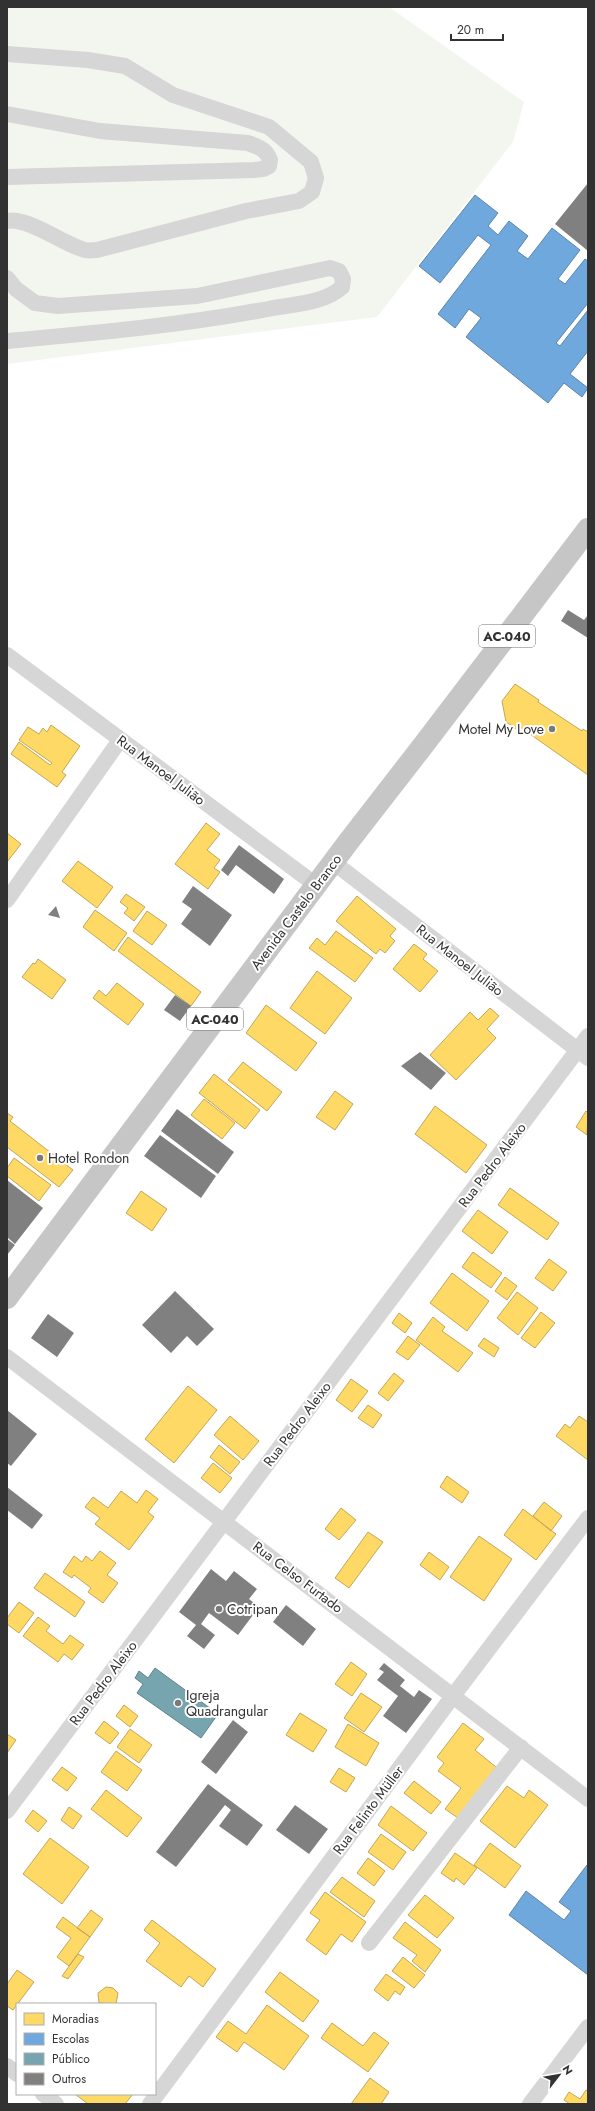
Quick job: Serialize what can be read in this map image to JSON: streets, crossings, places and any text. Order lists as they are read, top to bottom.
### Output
{
  "streets": {
    "highway": ["AC-040", "Avenida Castelo Branco"],
    "street": [
      "Rua Manoel Julião",
      "Rua Pedro Aleixo",
      "Rua Celso Furtado",
      "Rua Felinto Müller"
    ]
  },
  "crossings": [
    ["Rua Manoel Julião", "Avenida Castelo Branco"],
    ["Rua Manoel Julião", "Rua Pedro Aleixo"],
    ["Rua Pedro Aleixo", "Rua Celso Furtado"],
    ["Rua Celso Furtado", "Rua Felinto Müller"]
  ],
  "places": [
    "Motel My Love",
    "Hotel Rondon",
    "Cotripan",
    "Igreja Quadrangular"
  ],
  "legend": [
    "Moradias",
    "Escolas",
    "Público",
    "Outros"
  ],
  "scale_bar": "20 m",
  "north": "top right"
}
